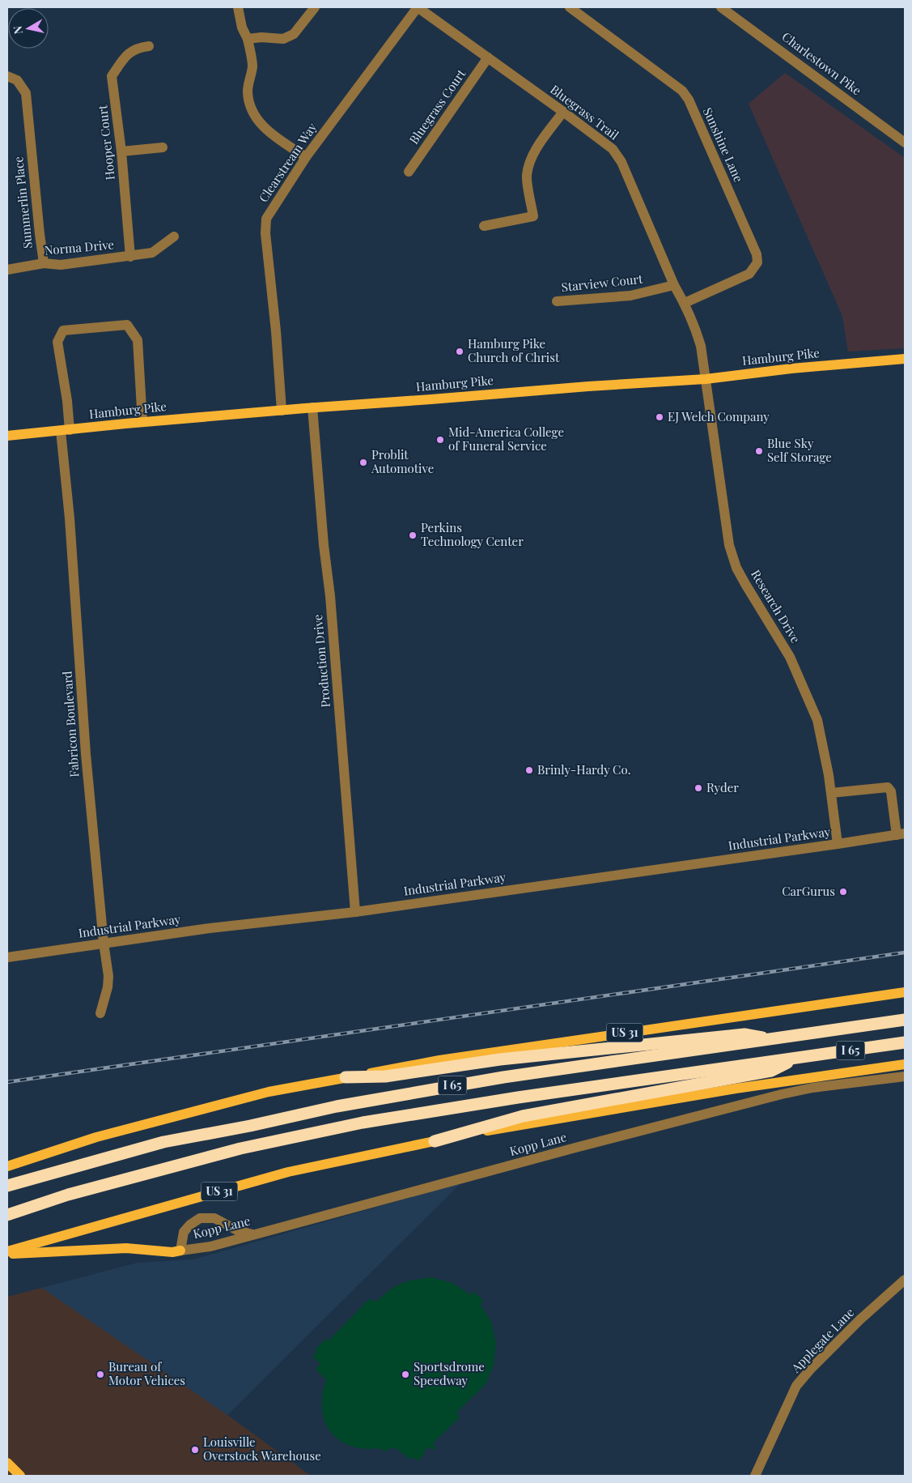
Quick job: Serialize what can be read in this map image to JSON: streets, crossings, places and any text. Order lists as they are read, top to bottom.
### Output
{
  "streets": {
    "highway": ["I 65"],
    "main road": ["Hamburg Pike", "US 31"],
    "street": [
      "Charlestown Pike",
      "Bluegrass Court",
      "Bluegrass Trail",
      "Hooper Court",
      "Sunshine Lane",
      "Clearstream Way",
      "Summerlin Place",
      "Norma Drive",
      "Starview Court",
      "Research Drive",
      "Production Drive",
      "Fabricon Boulevard",
      "Industrial Parkway",
      "Kopp Lane",
      "Applegate Lane"
    ]
  },
  "crossings": [
    ["Bluegrass Court", "Bluegrass Trail"],
    ["Bluegrass Trail", "Sunshine Lane"],
    ["Bluegrass Trail", "Clearstream Way"],
    ["Bluegrass Trail", "Starview Court"],
    ["Bluegrass Trail", "Hamburg Pike"],
    ["Bluegrass Trail", "Research Drive"],
    ["Hooper Court", "Norma Drive"],
    ["Clearstream Way", "Hamburg Pike"],
    ["Summerlin Place", "Norma Drive"],
    ["Hamburg Pike", "Research Drive"],
    ["Hamburg Pike", "Production Drive"],
    ["Hamburg Pike", "Fabricon Boulevard"],
    ["Research Drive", "Industrial Parkway"],
    ["Production Drive", "Industrial Parkway"],
    ["Fabricon Boulevard", "Industrial Parkway"]
  ],
  "places": [
    "Hamburg Pike Church of Christ",
    "EJ Welch Company",
    "Mid-America College of Funeral Service",
    "Blue Sky Self Storage",
    "Problit Automotive",
    "Perkins Technology Center",
    "Brinly-Hardy Co.",
    "Ryder",
    "CarGurus",
    "Bureau of Motor Vehices",
    "Sportsdrome Speedway",
    "Louisville Overstock Warehouse"
  ],
  "north": "left"
}
